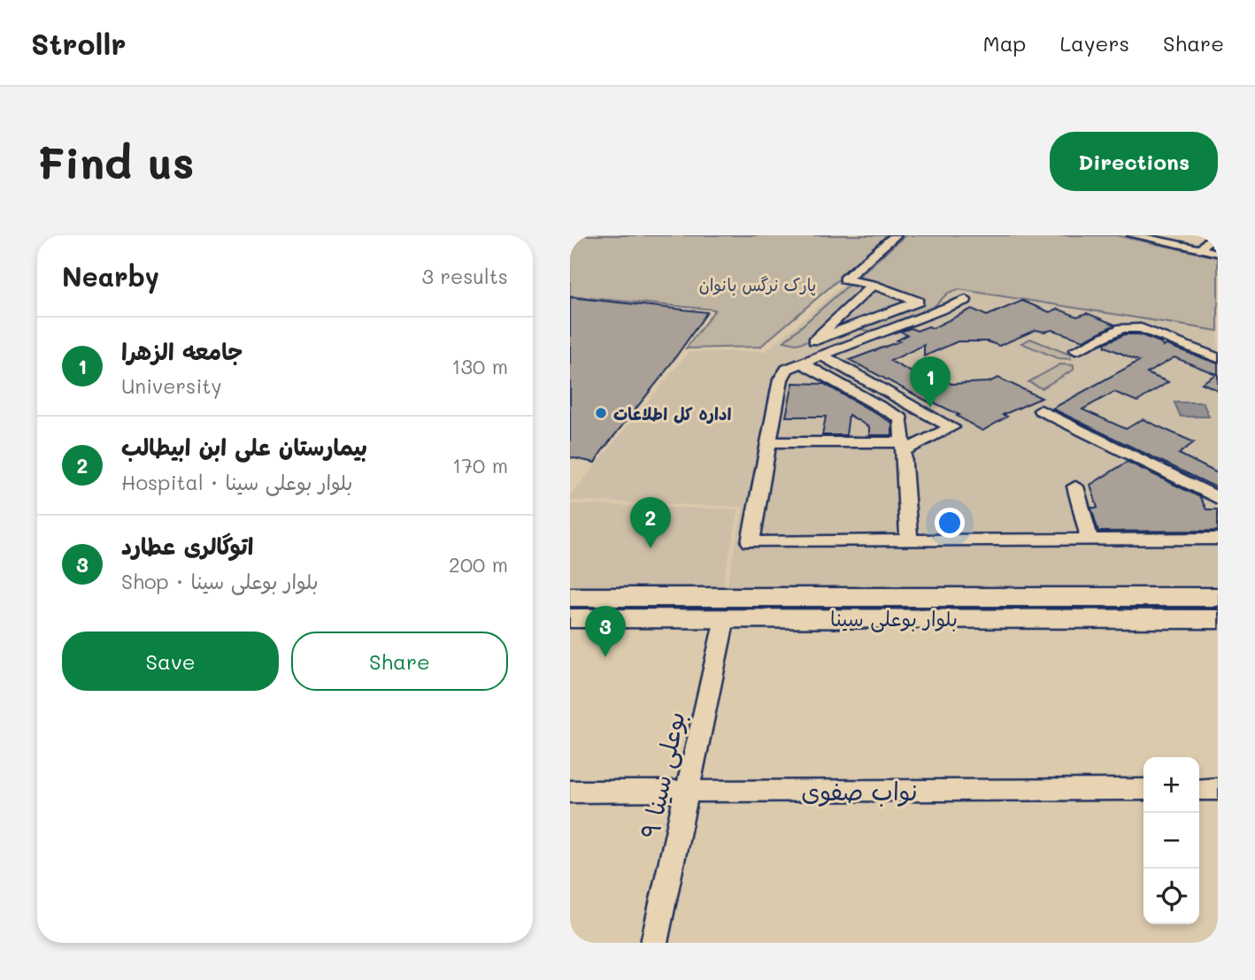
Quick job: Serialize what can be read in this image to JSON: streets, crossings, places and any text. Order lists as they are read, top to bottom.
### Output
{
  "streets": {
    "main road": ["بلوار بوعلی سینا"],
    "street": ["بوعلی سینا ۹", "نواب صفوی"]
  },
  "crossings": [
    ["بلوار بوعلی سینا", "بوعلی سینا ۹"],
    ["بوعلی سینا ۹", "نواب صفوی"]
  ],
  "parks": ["پارک نرگس بانوان"],
  "places": ["اداره کل اطلاعات"],
  "page": {
    "header": "Strollr",
    "nav": ["Map", "Layers", "Share"],
    "buttons": [
      "Directions",
      ["Save", "Share"]
    ],
    "title": "Find us",
    "heading": ["Nearby", "3 results"],
    "list": [
      {
        "mark": "1",
        "name": "جامعه الزهرا",
        "note": "University",
        "value": "130 m"
      },
      {
        "mark": "2",
        "name": "بیمارستان علی ابن ابیطالب",
        "note": "Hospital · بلوار بوعلی سینا",
        "value": "170 m"
      },
      {
        "mark": "3",
        "name": "اتوگالری عطارد",
        "note": "Shop · بلوار بوعلی سینا",
        "value": "200 m"
      }
    ],
    "pins": ["1", "2", "3"],
    "map_buttons": ["+", "−"]
  }
}
